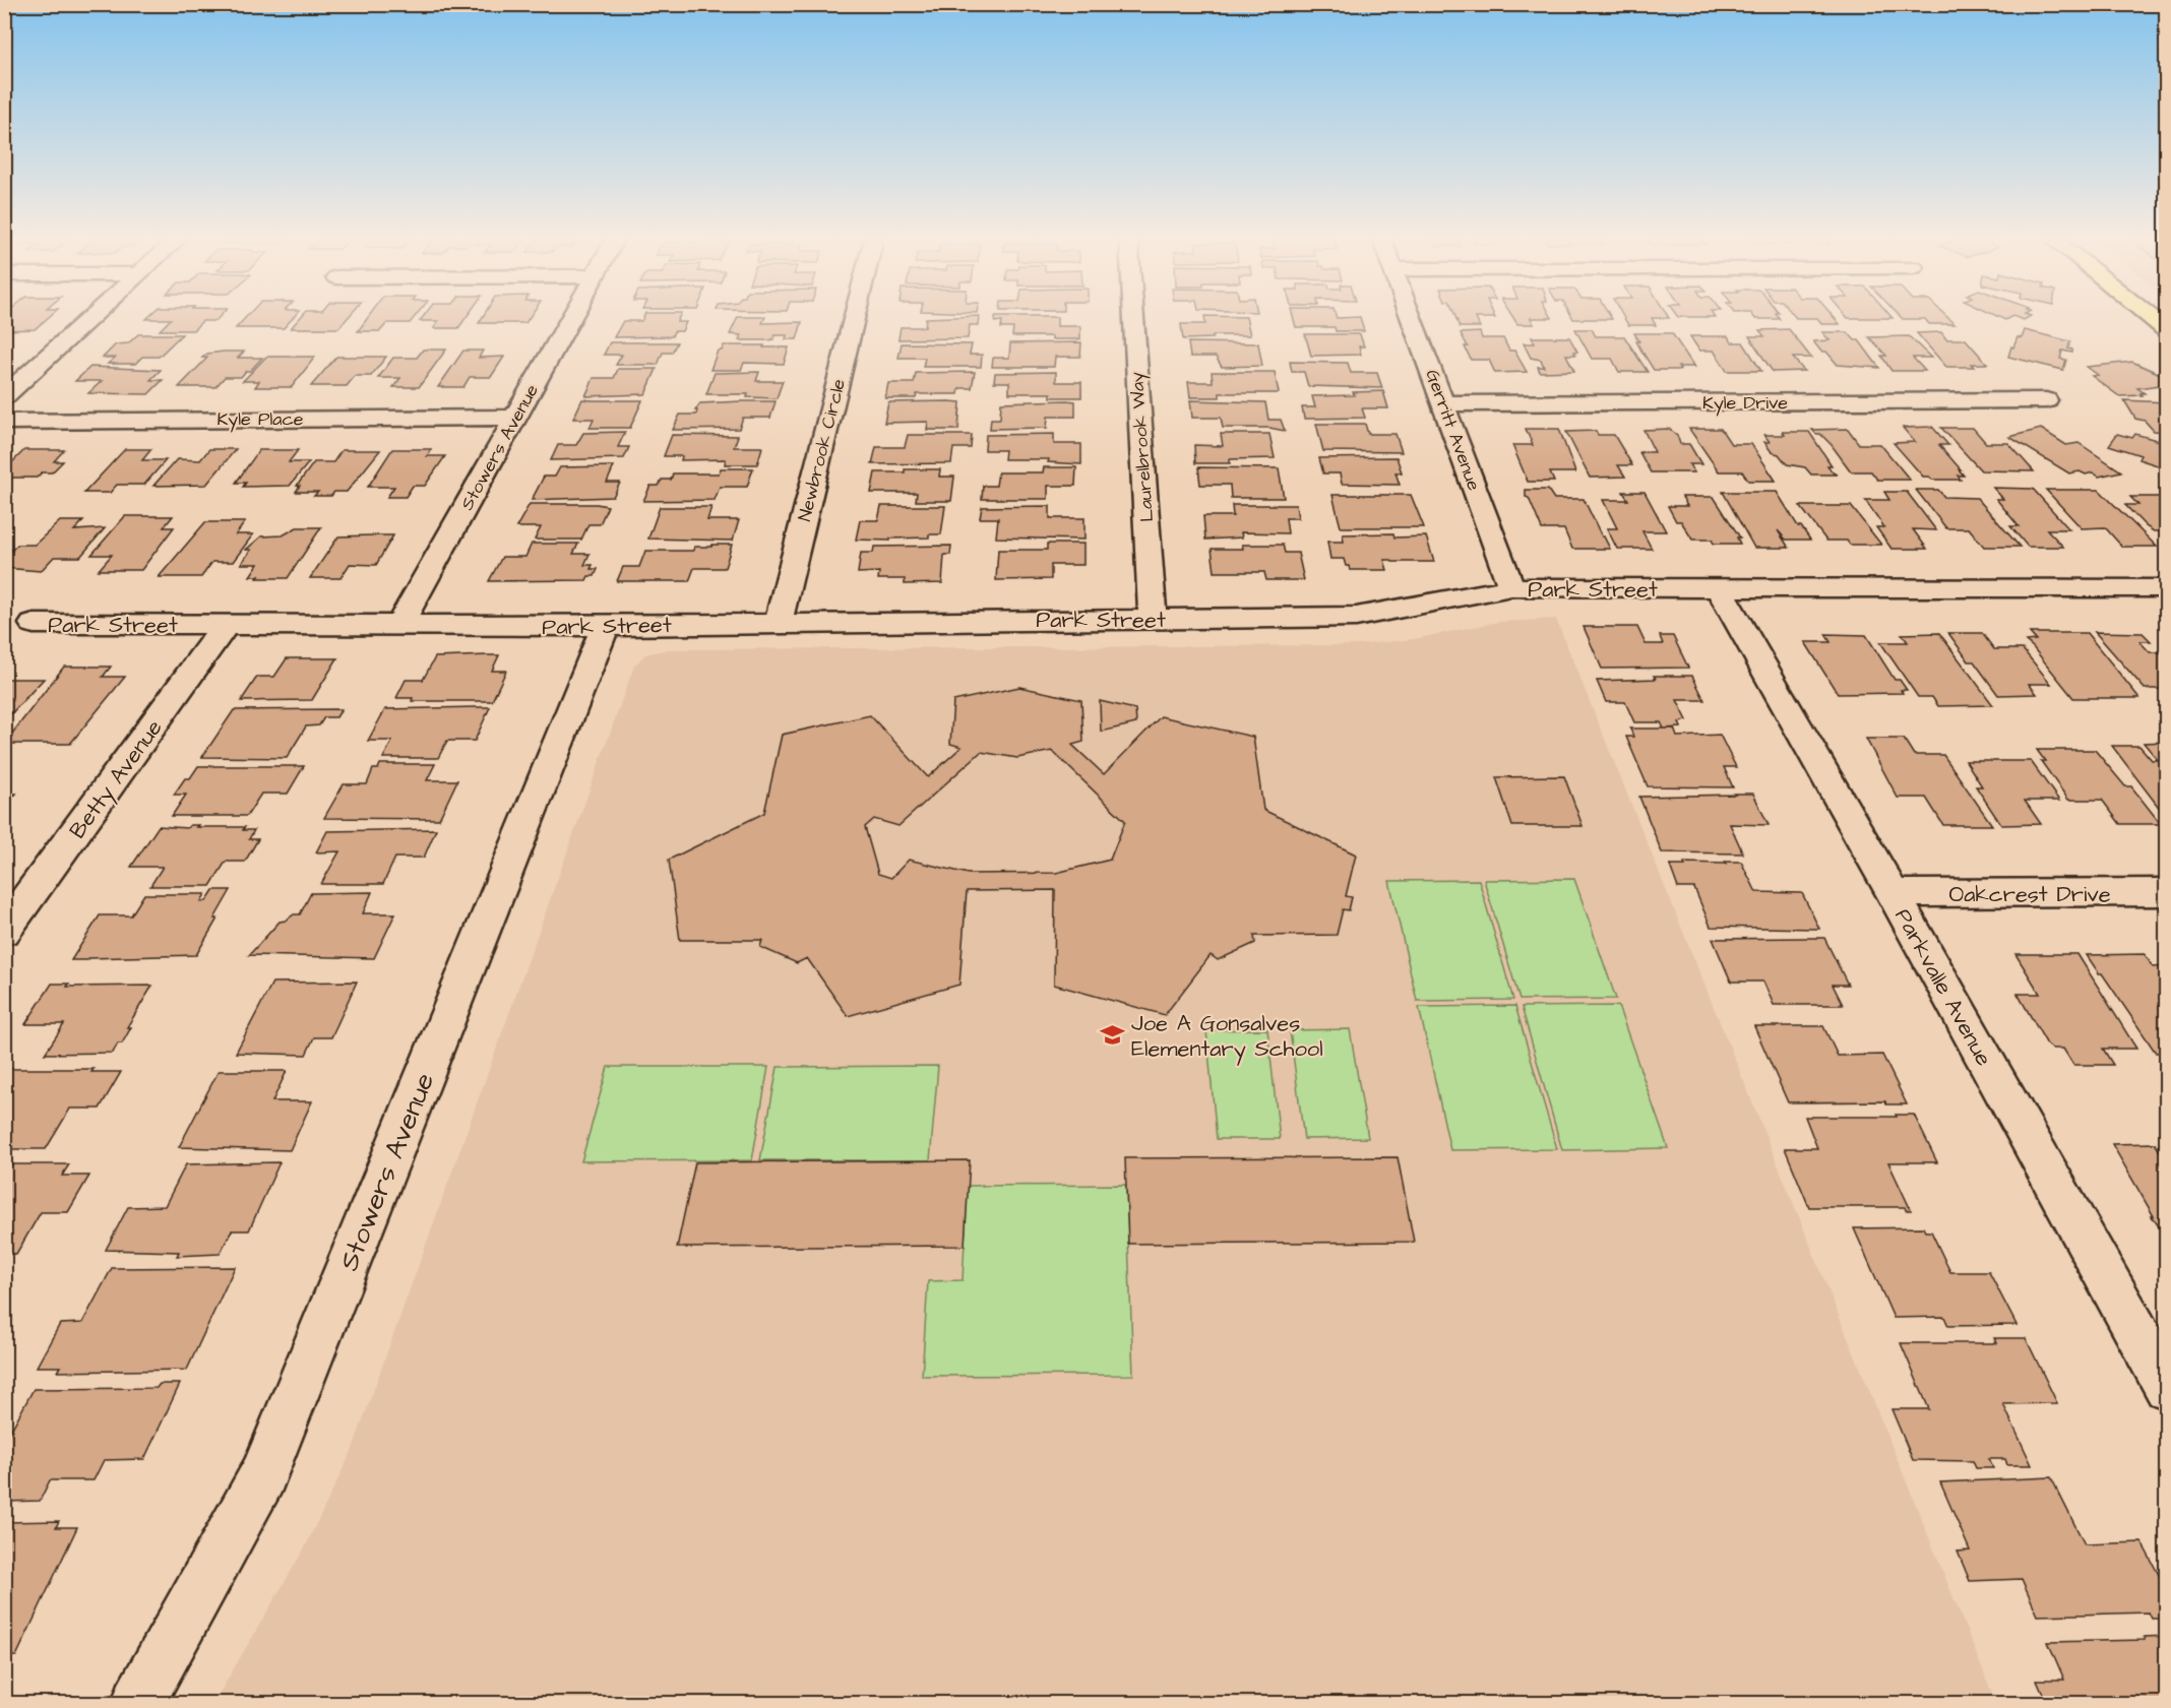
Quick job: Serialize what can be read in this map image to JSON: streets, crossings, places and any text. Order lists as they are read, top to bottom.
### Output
{
  "streets": {
    "street": [
      "Kyle Drive",
      "Kyle Place",
      "Gerritt Avenue",
      "Stowers Avenue",
      "Laurelbrook Way",
      "Newbrook Circle",
      "Park Street",
      "Betty Avenue",
      "Oakcrest Drive",
      "Parkvalle Avenue"
    ]
  },
  "crossings": [
    ["Kyle Drive", "Gerritt Avenue"],
    ["Kyle Place", "Stowers Avenue"],
    ["Gerritt Avenue", "Park Street"],
    ["Stowers Avenue", "Park Street"],
    ["Laurelbrook Way", "Park Street"],
    ["Newbrook Circle", "Park Street"],
    ["Park Street", "Betty Avenue"],
    ["Park Street", "Parkvalle Avenue"],
    ["Oakcrest Drive", "Parkvalle Avenue"]
  ],
  "places": {
    "school or university": ["Joe A Gonsalves Elementary School"]
  }
}
